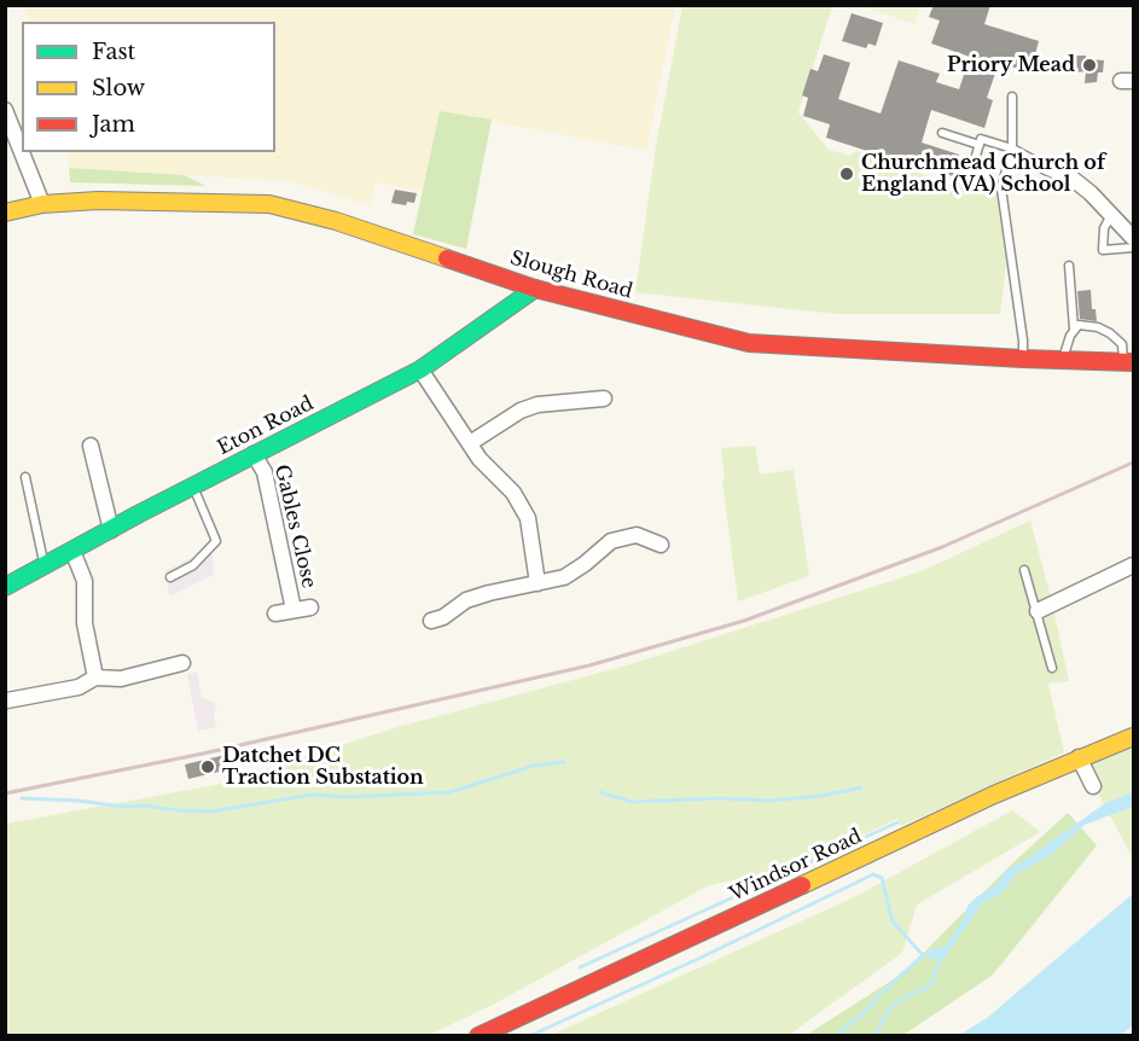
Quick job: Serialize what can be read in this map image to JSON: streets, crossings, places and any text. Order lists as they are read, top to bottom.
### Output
{
  "streets": {
    "main road": ["Slough Road", "Eton Road", "Windsor Road"],
    "street": ["Gables Close"]
  },
  "crossings": [
    ["Slough Road", "Eton Road"],
    ["Eton Road", "Gables Close"]
  ],
  "places": ["Priory Mead", "Churchmead Church of England (VA) School", "Datchet DC Traction Substation"],
  "legend": ["Fast", "Slow", "Jam"]
}
